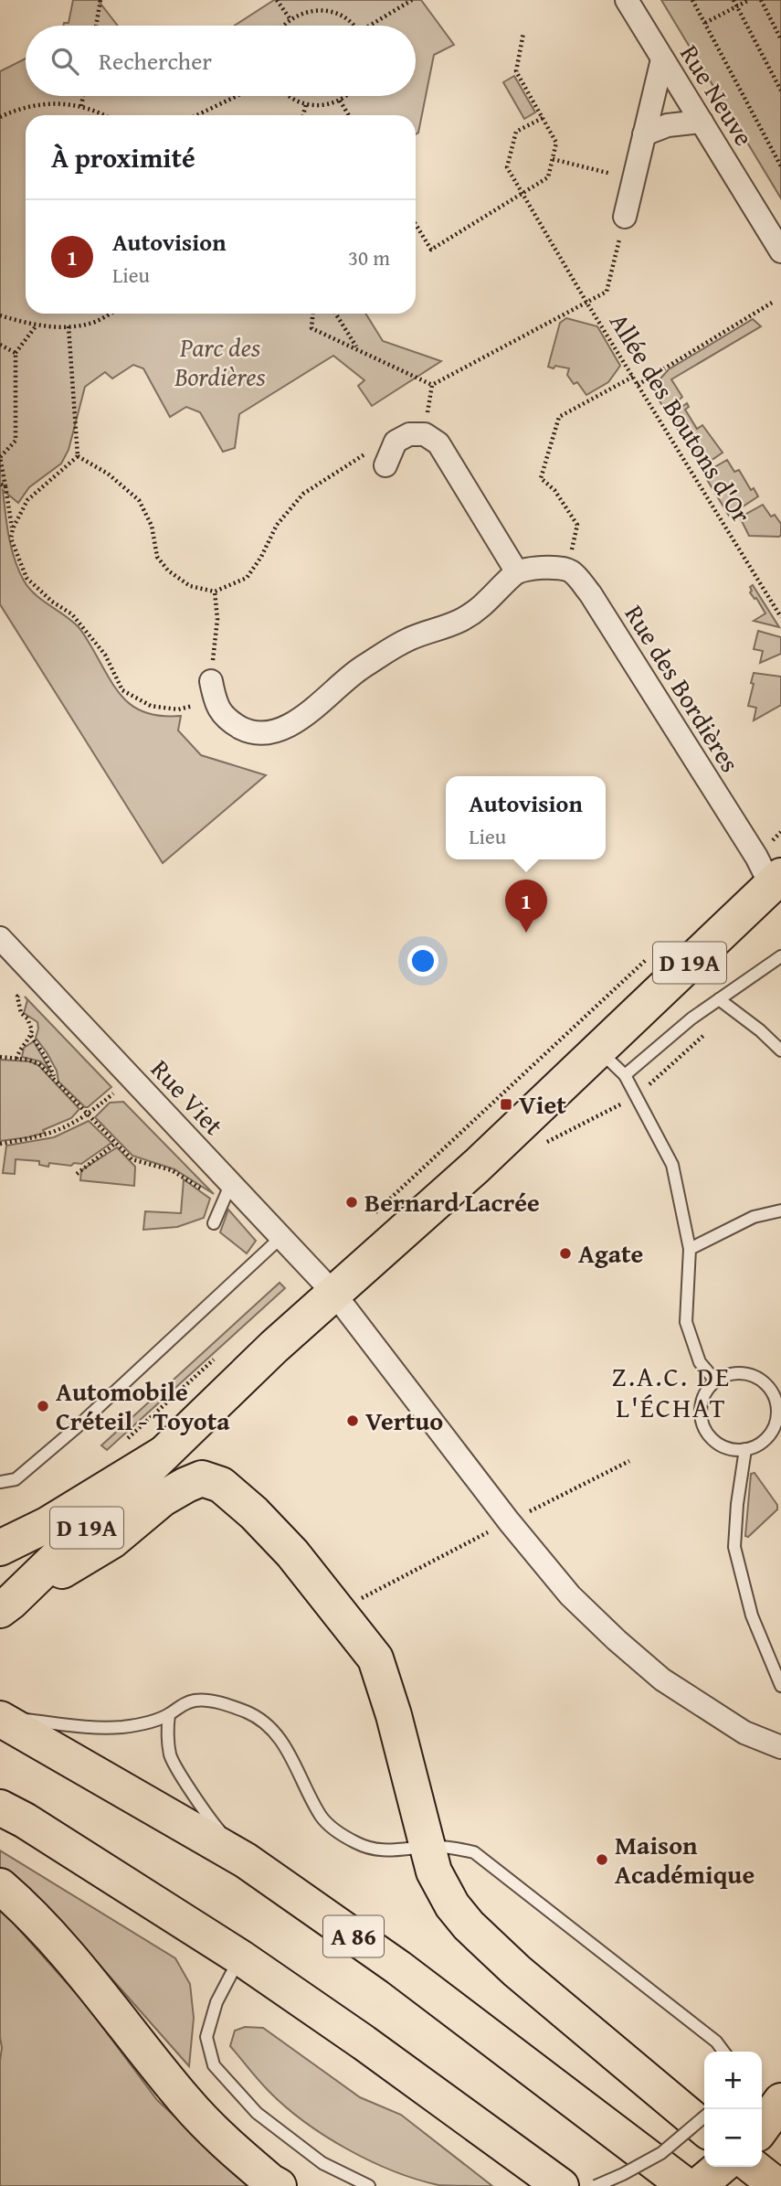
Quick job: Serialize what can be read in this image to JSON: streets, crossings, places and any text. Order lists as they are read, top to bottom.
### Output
{
  "streets": {
    "main road": ["D 19A", "A 86"],
    "street": ["Rue Neuve", "Rue des Bordières", "Rue Viet"],
    "path": ["Allée des Boutons d'Or"]
  },
  "crossings": [
    ["Rue des Bordières", "D 19A"],
    ["D 19A", "Rue Viet"]
  ],
  "districts": ["Z.A.C. DE L'ÉCHAT"],
  "parks": ["Parc des Bordières"],
  "places": {
    "transit": ["Viet"],
    "other": [
      "Bernard Lacrée",
      "Agate",
      "Automobile Créteil - Toyota",
      "Vertuo",
      "Maison Académique"
    ]
  },
  "page": {
    "search": "Rechercher",
    "heading": "À proximité",
    "list": [
      {
        "mark": "1",
        "name": "Autovision",
        "note": "Lieu",
        "value": "30 m"
      }
    ],
    "popup": ["Autovision", "Lieu"],
    "pins": "1",
    "map_buttons": ["+", "−"]
  }
}
